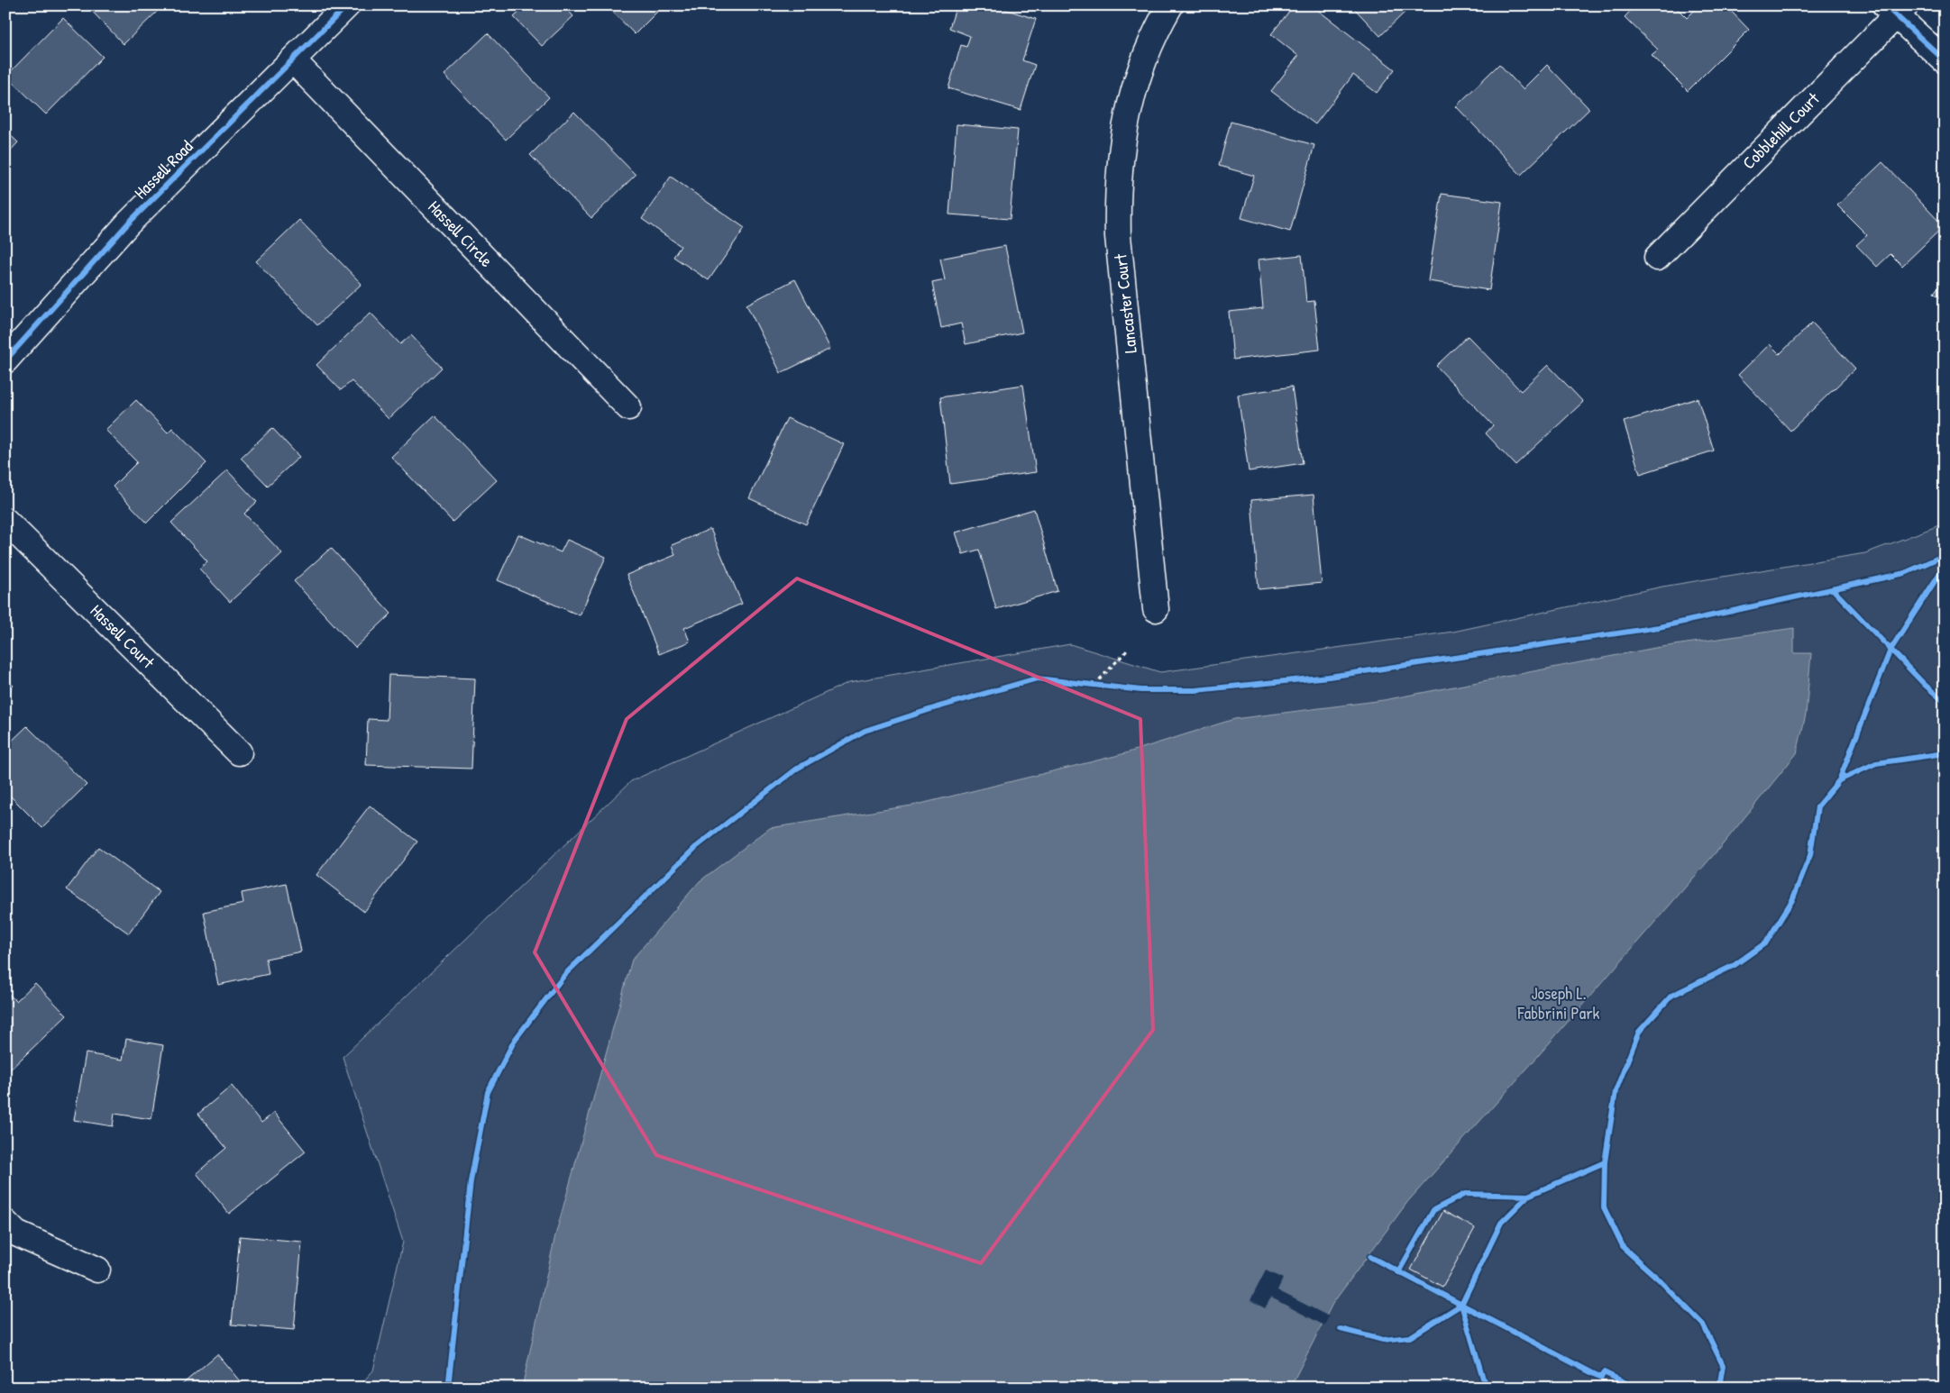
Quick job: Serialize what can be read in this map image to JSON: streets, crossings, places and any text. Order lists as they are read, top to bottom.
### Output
{
  "streets": {
    "street": [
      "Cobblehill Court",
      "Hassell Road",
      "Hassell Circle",
      "Lancaster Court",
      "Hassell Court"
    ]
  },
  "crossings": [
    ["Hassell Road", "Hassell Circle"]
  ],
  "parks": ["Joseph L. Fabbrini Park"]
}
